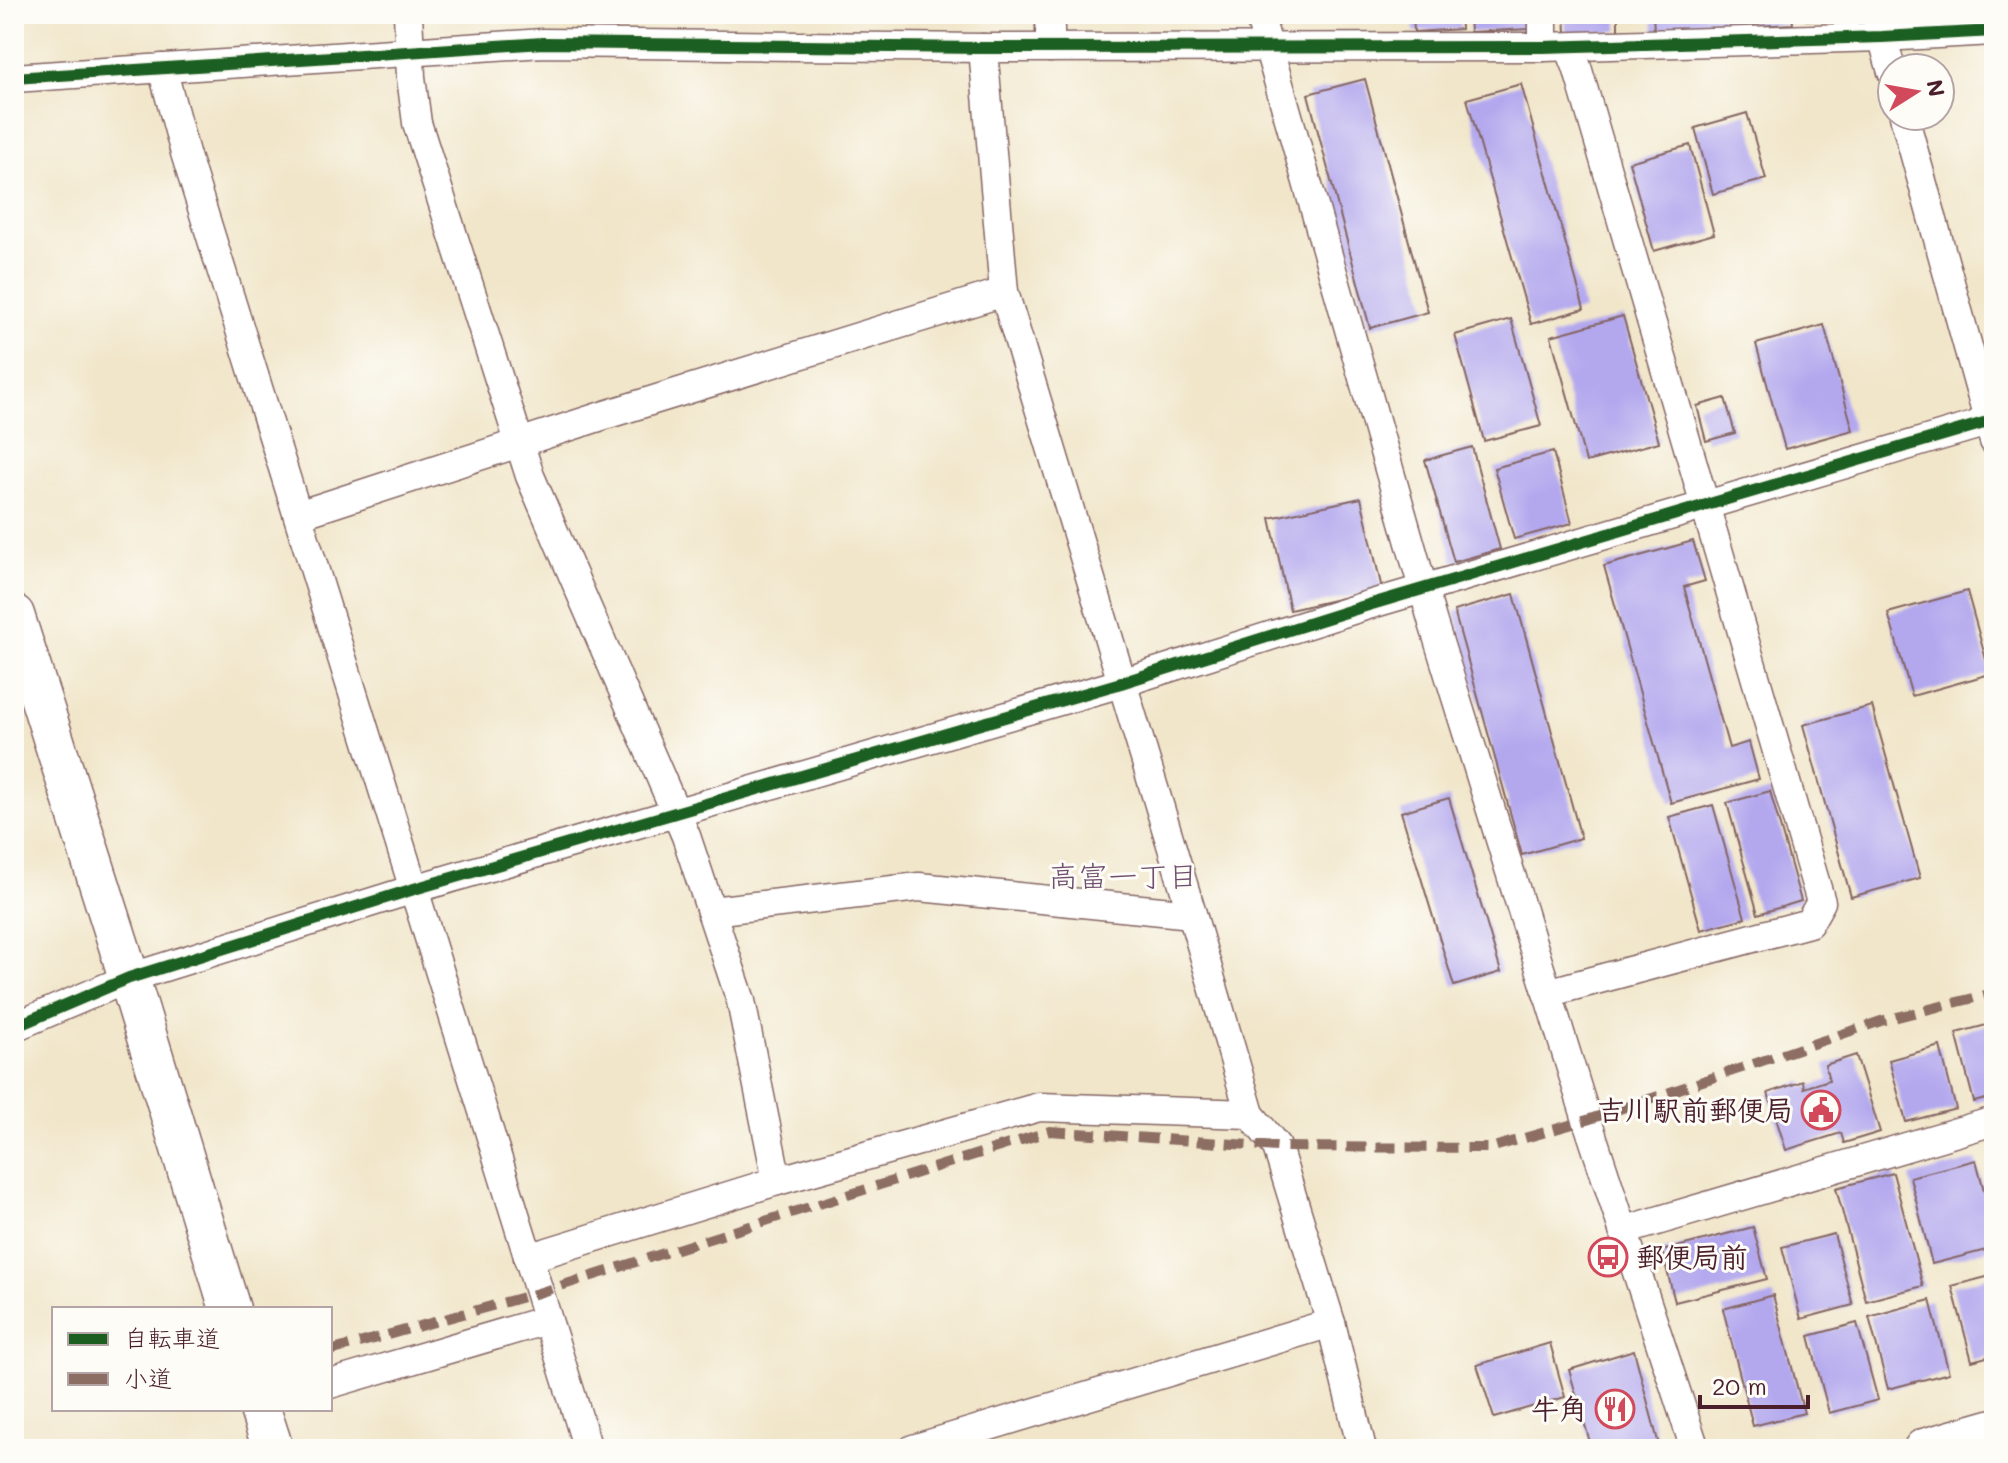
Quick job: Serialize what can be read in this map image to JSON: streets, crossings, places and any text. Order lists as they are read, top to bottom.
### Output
{
  "districts": ["高富一丁目"],
  "places": {
    "public building": ["吉川駅前郵便局"],
    "bus stop": ["郵便局前"],
    "restaurant": ["牛角"]
  },
  "legend": ["自転車道", "小道"],
  "scale_bar": "20 m",
  "north": "right"
}
